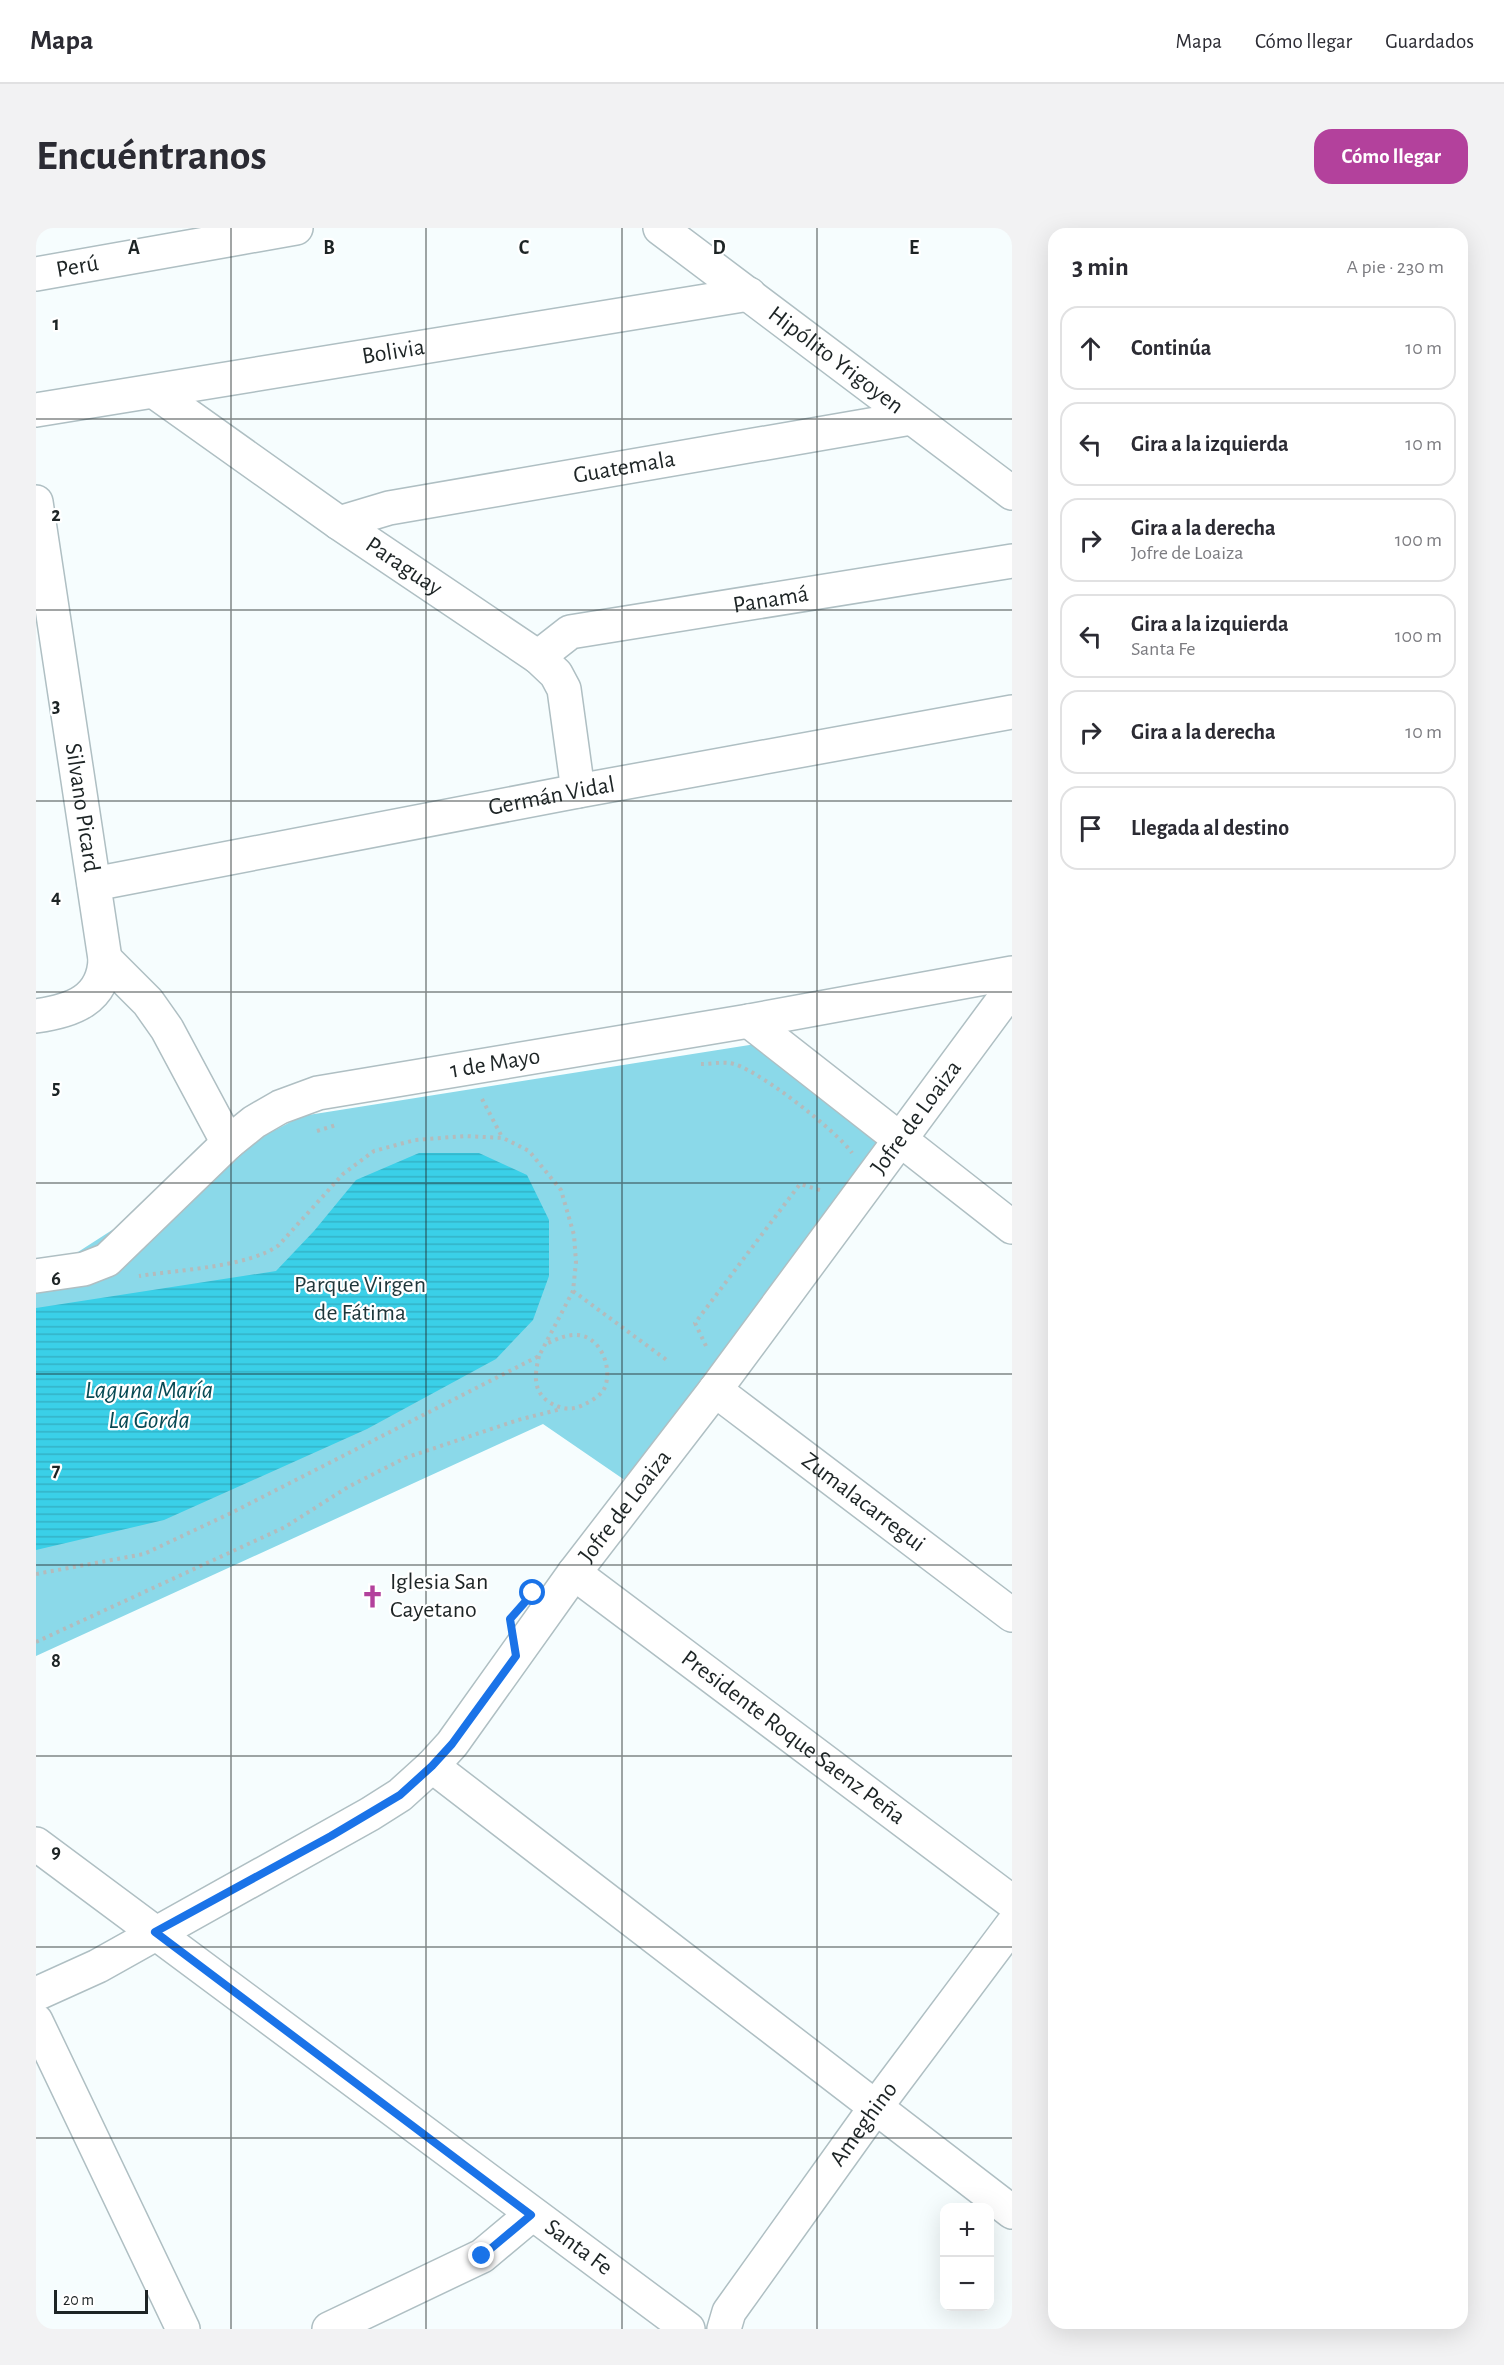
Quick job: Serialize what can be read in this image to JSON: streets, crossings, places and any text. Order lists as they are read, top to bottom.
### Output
{
  "streets": {
    "street": [
      "Perú",
      "Bolivia",
      "Hipólito Yrigoyen",
      "Guatemala",
      "Paraguay",
      "Panamá",
      "Germán Vidal",
      "Silvano Picard",
      "1 de Mayo",
      "Jofre de Loaiza",
      "Zumalacarregui",
      "Presidente Roque Saenz Peña",
      "Ameghino",
      "Santa Fe"
    ]
  },
  "crossings": [
    ["Bolivia", "Hipólito Yrigoyen"],
    ["Bolivia", "Paraguay"],
    ["Hipólito Yrigoyen", "Guatemala"],
    ["Guatemala", "Paraguay"],
    ["Paraguay", "Panamá"],
    ["Paraguay", "Germán Vidal"],
    ["Germán Vidal", "Silvano Picard"],
    ["Jofre de Loaiza", "Zumalacarregui"],
    ["Jofre de Loaiza", "Presidente Roque Saenz Peña"],
    ["Jofre de Loaiza", "Santa Fe"]
  ],
  "water": ["Laguna María La Gorda"],
  "parks": ["Parque Virgen de Fátima"],
  "places": {
    "church": ["Iglesia San Cayetano"]
  },
  "scale_bar": "20 m",
  "page": {
    "header": "Mapa",
    "nav": ["Mapa", "Cómo llegar", "Guardados"],
    "buttons": "Cómo llegar",
    "title": "Encuéntranos",
    "heading": ["3 min", "A pie · 230 m"],
    "list": [
      ["Continúa", "10 m"],
      ["Gira a la izquierda", "10 m"],
      ["Gira a la derecha", "Jofre de Loaiza", "100 m"],
      ["Gira a la izquierda", "Santa Fe", "100 m"],
      ["Gira a la derecha", "10 m"],
      "Llegada al destino"
    ],
    "map_buttons": ["+", "−"],
    "scale": "20 m"
  },
  "grid": {
    "columns": [
      "A",
      "B",
      "C",
      "D",
      "E"
    ],
    "rows": [
      "1",
      "2",
      "3",
      "4",
      "5",
      "6",
      "7",
      "8",
      "9"
    ]
  }
}
